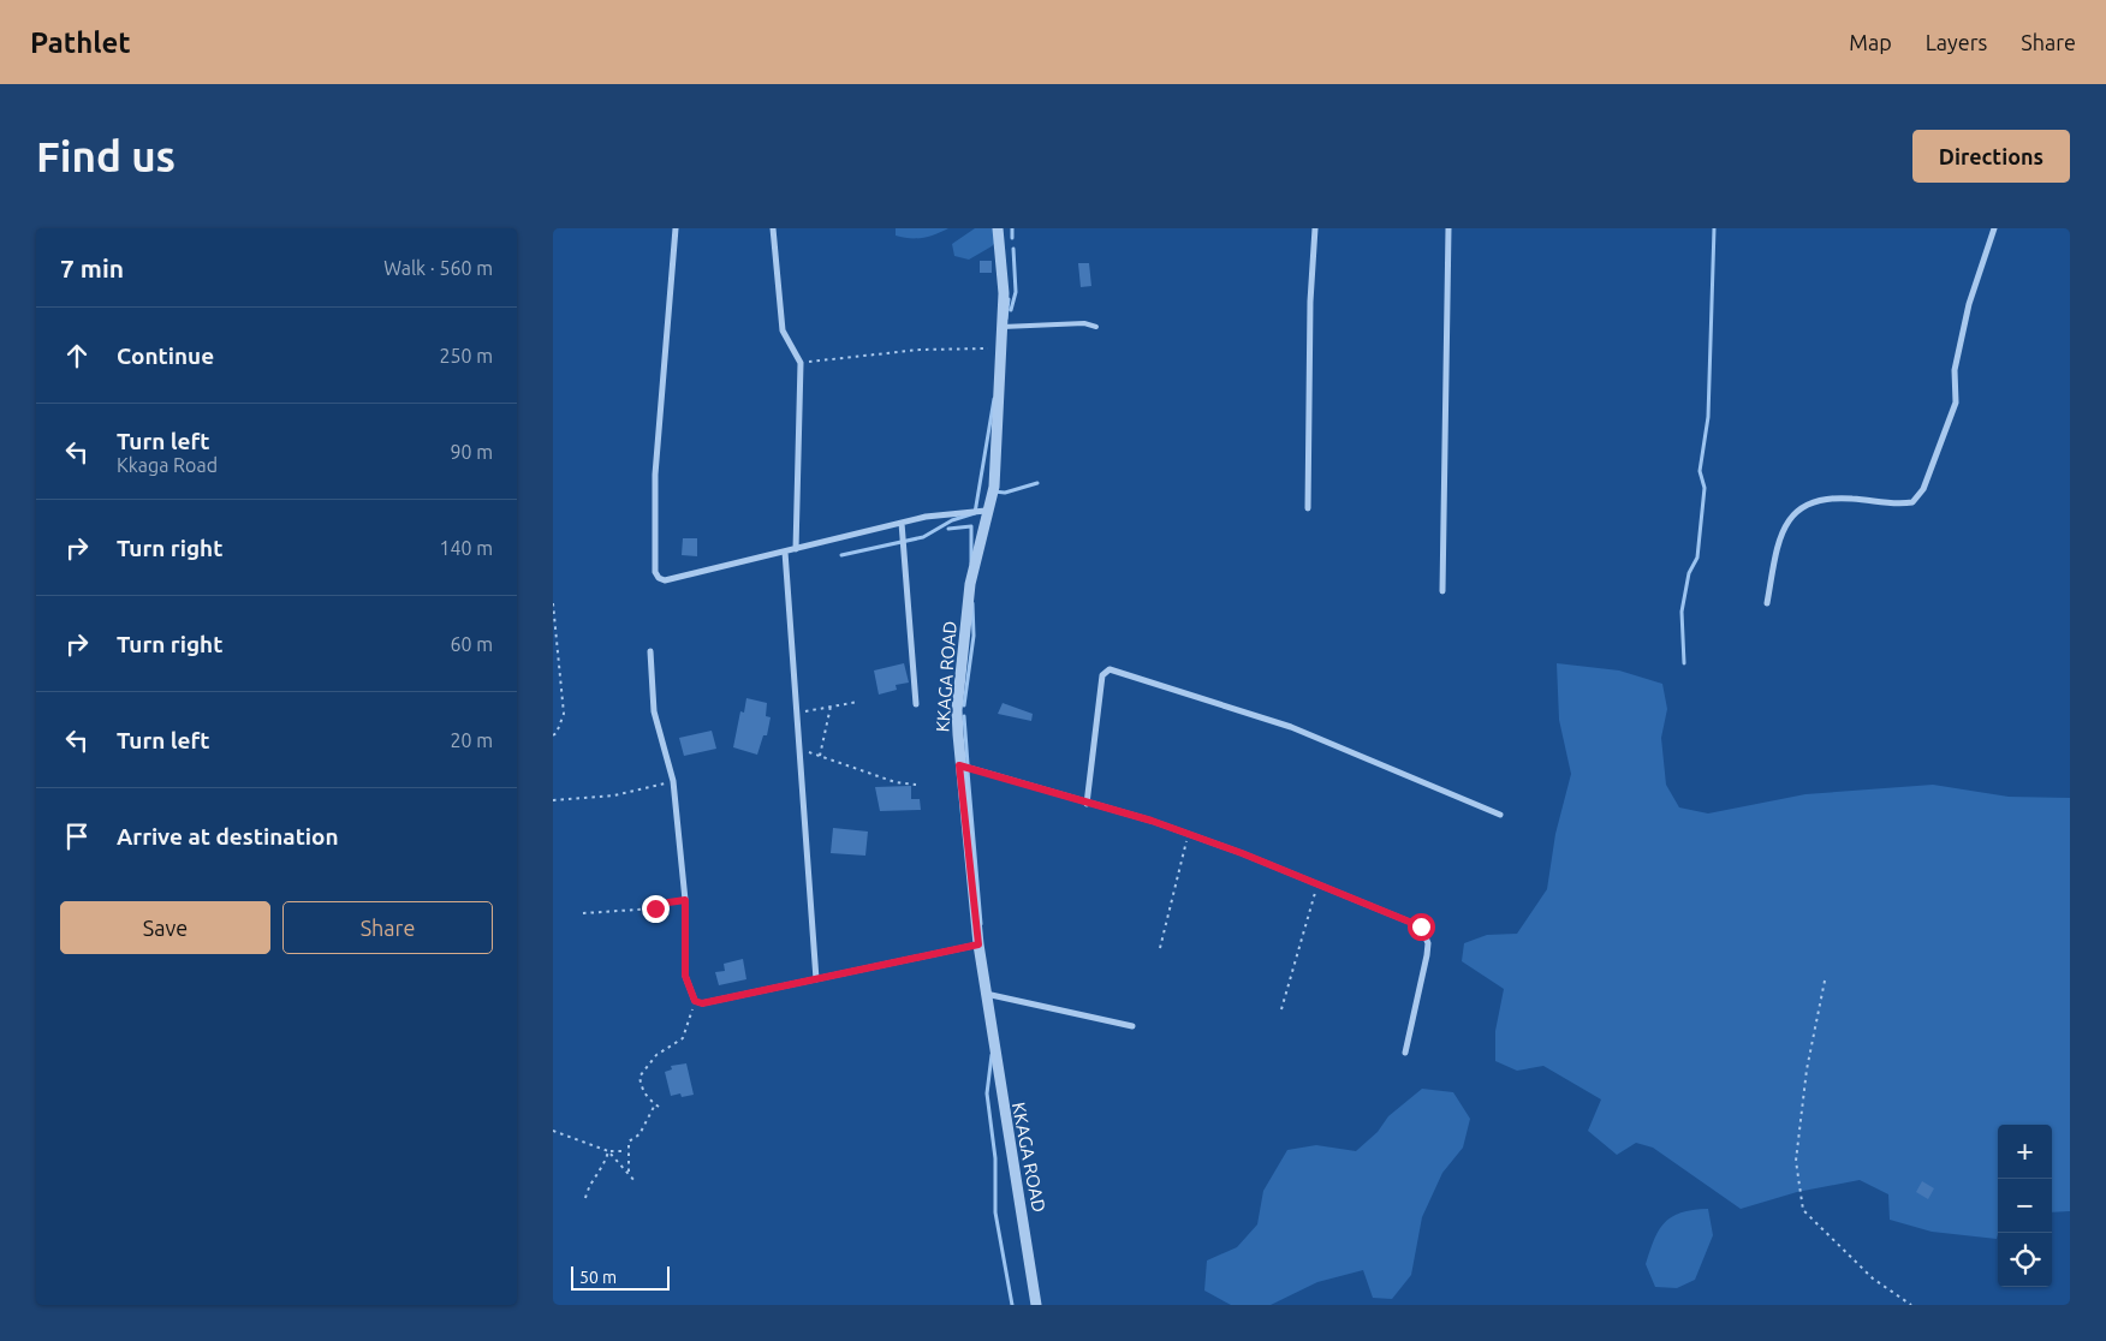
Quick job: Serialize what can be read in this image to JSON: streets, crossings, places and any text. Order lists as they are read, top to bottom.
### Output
{
  "streets": {
    "street": ["KKAGA ROAD"]
  },
  "scale_bar": "50 m",
  "page": {
    "header": "Pathlet",
    "nav": ["Map", "Layers", "Share"],
    "buttons": [
      "Directions",
      ["Save", "Share"]
    ],
    "title": "Find us",
    "heading": ["7 min", "Walk · 560 m"],
    "list": [
      ["Continue", "250 m"],
      ["Turn left", "Kkaga Road", "90 m"],
      ["Turn right", "140 m"],
      ["Turn right", "60 m"],
      ["Turn left", "20 m"],
      "Arrive at destination"
    ],
    "map_buttons": ["+", "−"],
    "scale": "50 m"
  }
}
